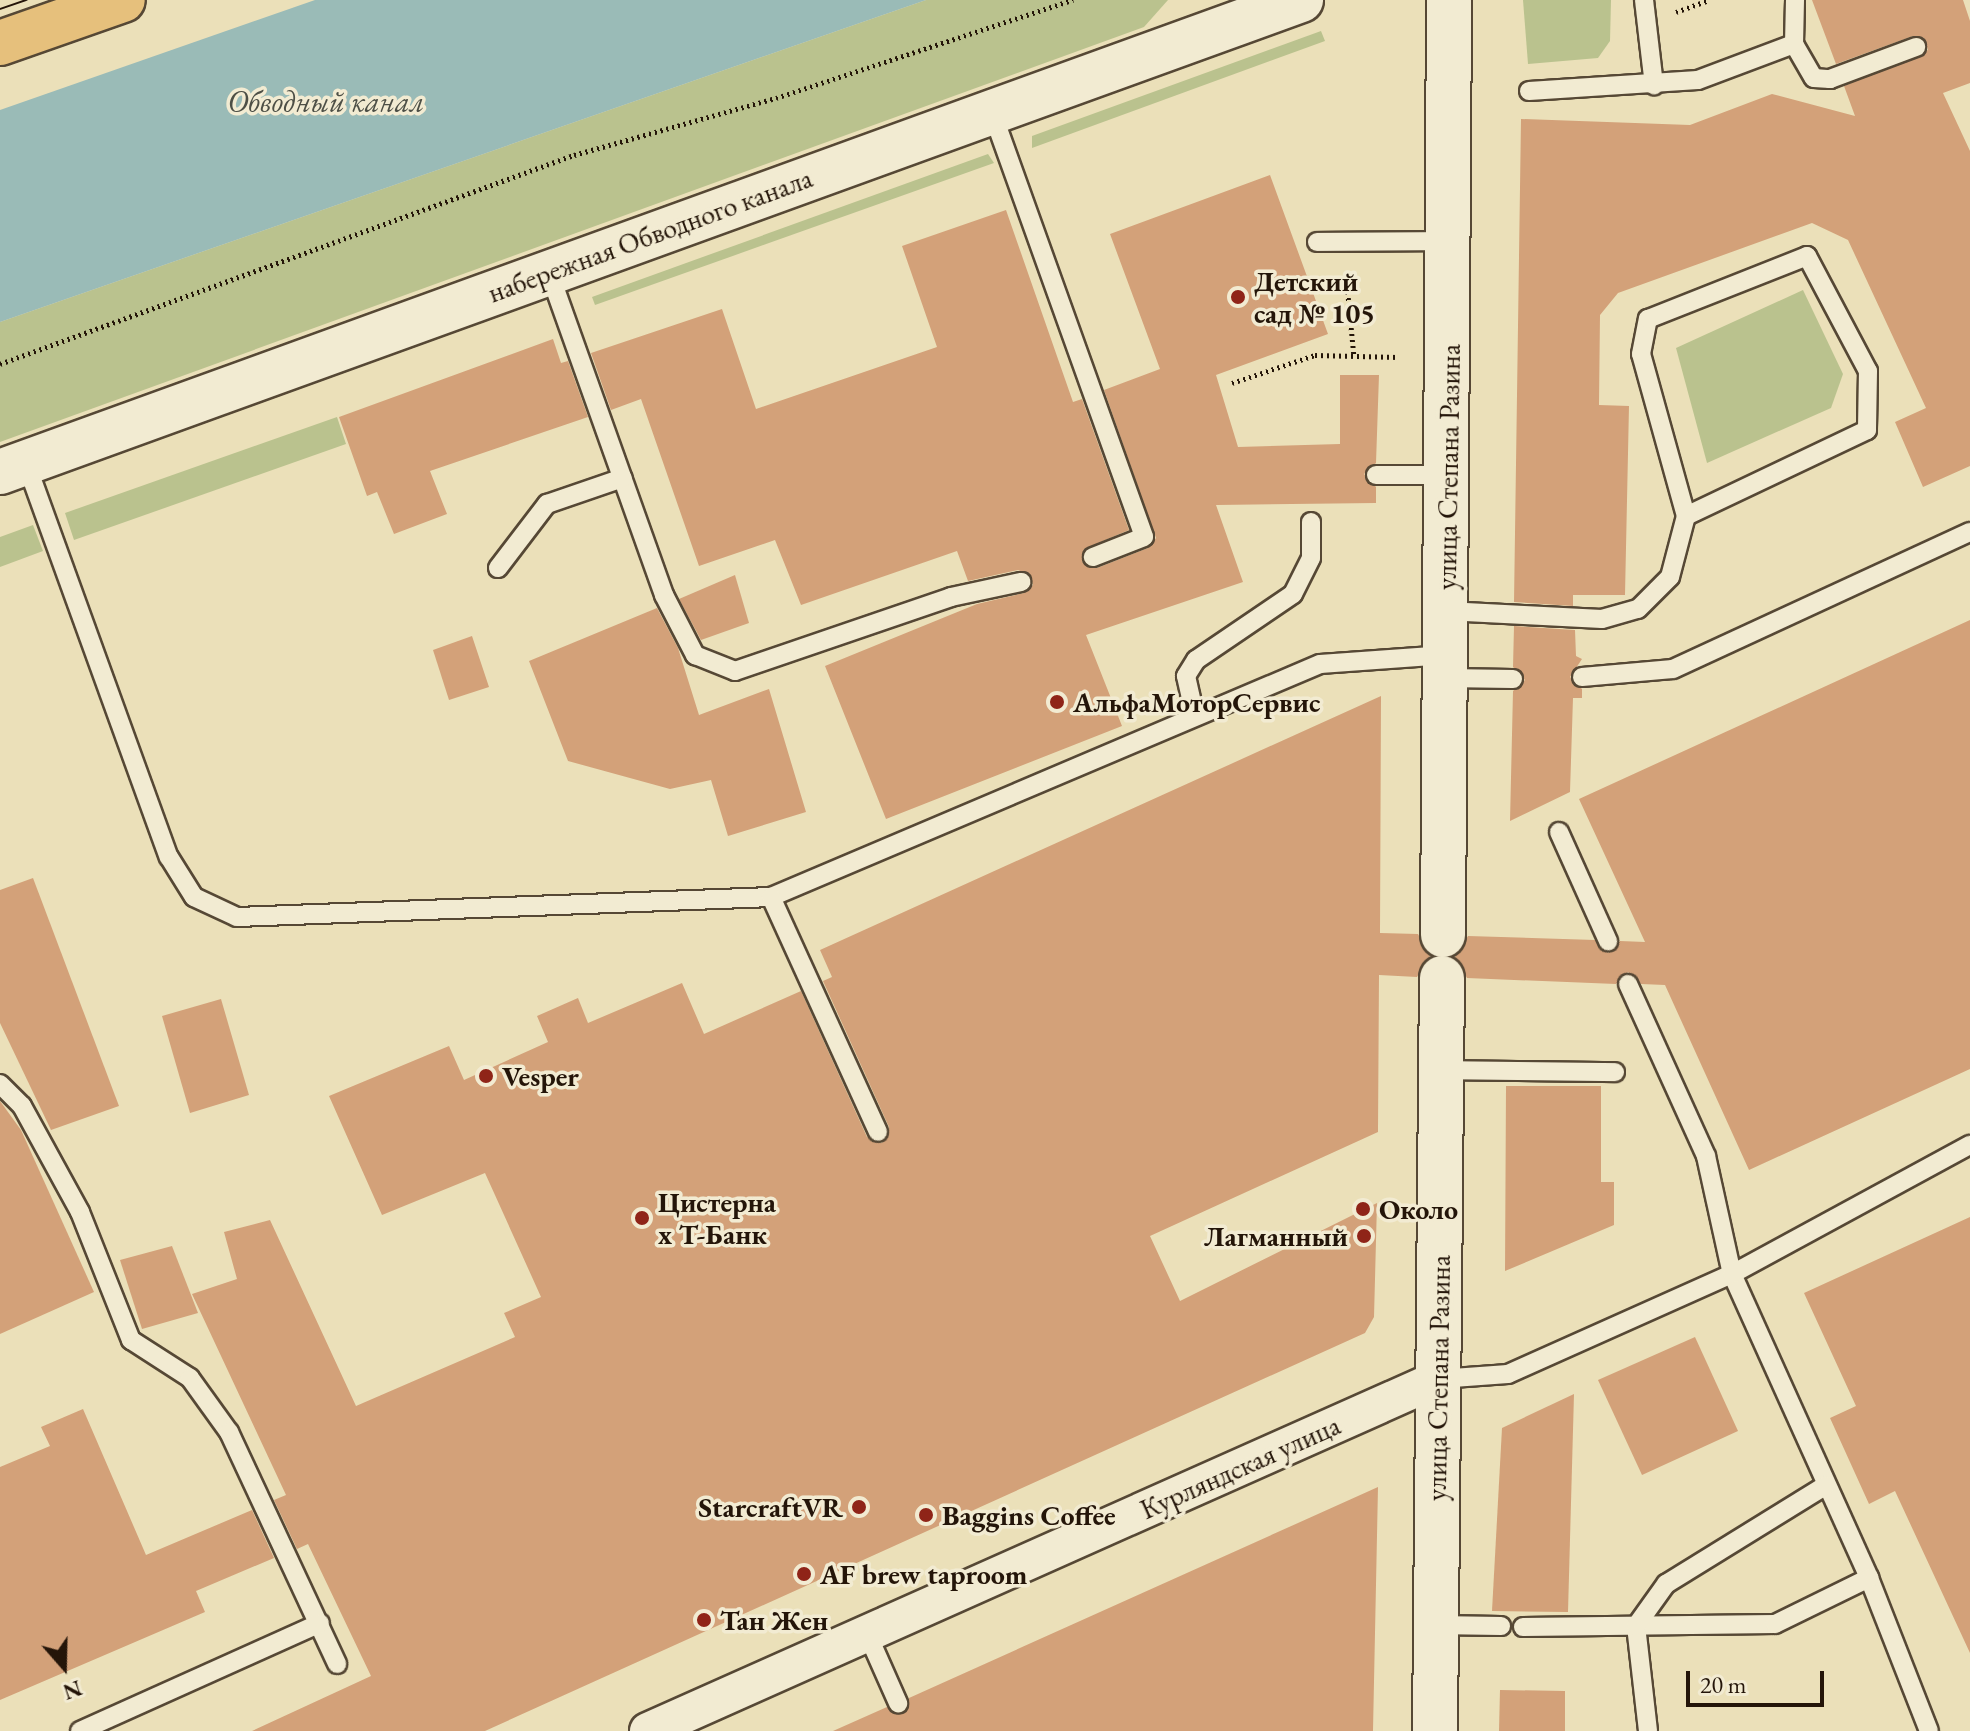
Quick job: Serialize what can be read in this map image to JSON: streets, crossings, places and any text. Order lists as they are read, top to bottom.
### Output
{
  "streets": {
    "street": ["набережная Обводного канала", "улица Степана Разина", "Курляндская улица"]
  },
  "crossings": [
    ["улица Степана Разина", "Курляндская улица"]
  ],
  "water": ["Обводный канал"],
  "places": [
    "Детский сад № 105",
    "АльфаМоторСервис",
    "Vesper",
    "Около",
    "Цистерна х Т-Банк",
    "Лагманный",
    "StarcraftVR",
    "Baggins Coffee",
    "AF brew taproom",
    "Тан Жен"
  ],
  "scale_bar": "20 m",
  "north": "bottom"
}
